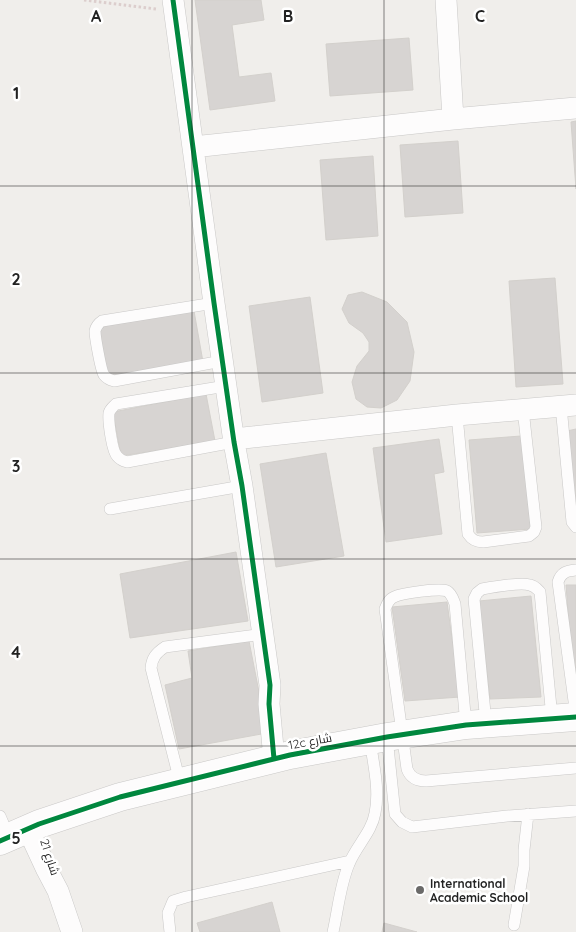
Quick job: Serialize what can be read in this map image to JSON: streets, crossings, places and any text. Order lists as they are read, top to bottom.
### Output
{
  "streets": {
    "street": ["12c شارع", "شارع 21"]
  },
  "crossings": [
    ["12c شارع", "شارع 21"]
  ],
  "places": ["International Academic School"],
  "grid": {
    "columns": ["A", "B", "C"],
    "rows": [
      "1",
      "2",
      "3",
      "4",
      "5"
    ]
  }
}
